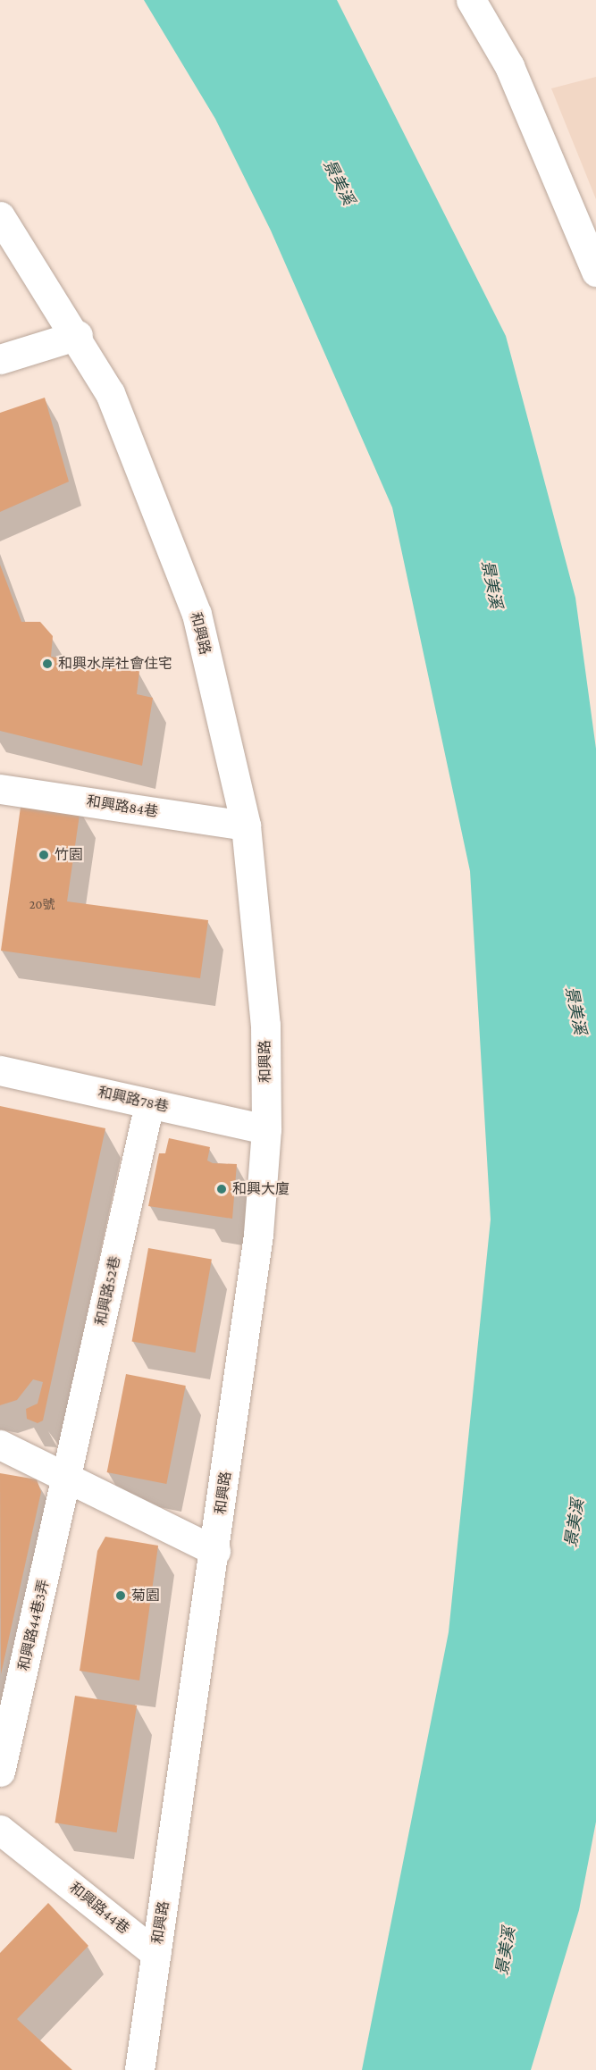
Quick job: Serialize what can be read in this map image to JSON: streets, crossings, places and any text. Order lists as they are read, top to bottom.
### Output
{
  "streets": {
    "street": [
      "和興路",
      "和興路84巷",
      "和興路78巷",
      "和興路52巷",
      "和興路44巷3弄",
      "和興路44巷"
    ]
  },
  "crossings": [
    ["和興路", "和興路84巷"],
    ["和興路", "和興路78巷"],
    ["和興路", "和興路44巷"],
    ["和興路78巷", "和興路52巷"],
    ["和興路52巷", "和興路44巷3弄"]
  ],
  "water": ["景美溪"],
  "places": [
    "和興水岸社會住宅",
    "竹園",
    "和興大廈",
    "菊園"
  ],
  "house_numbers": ["20號"]
}
